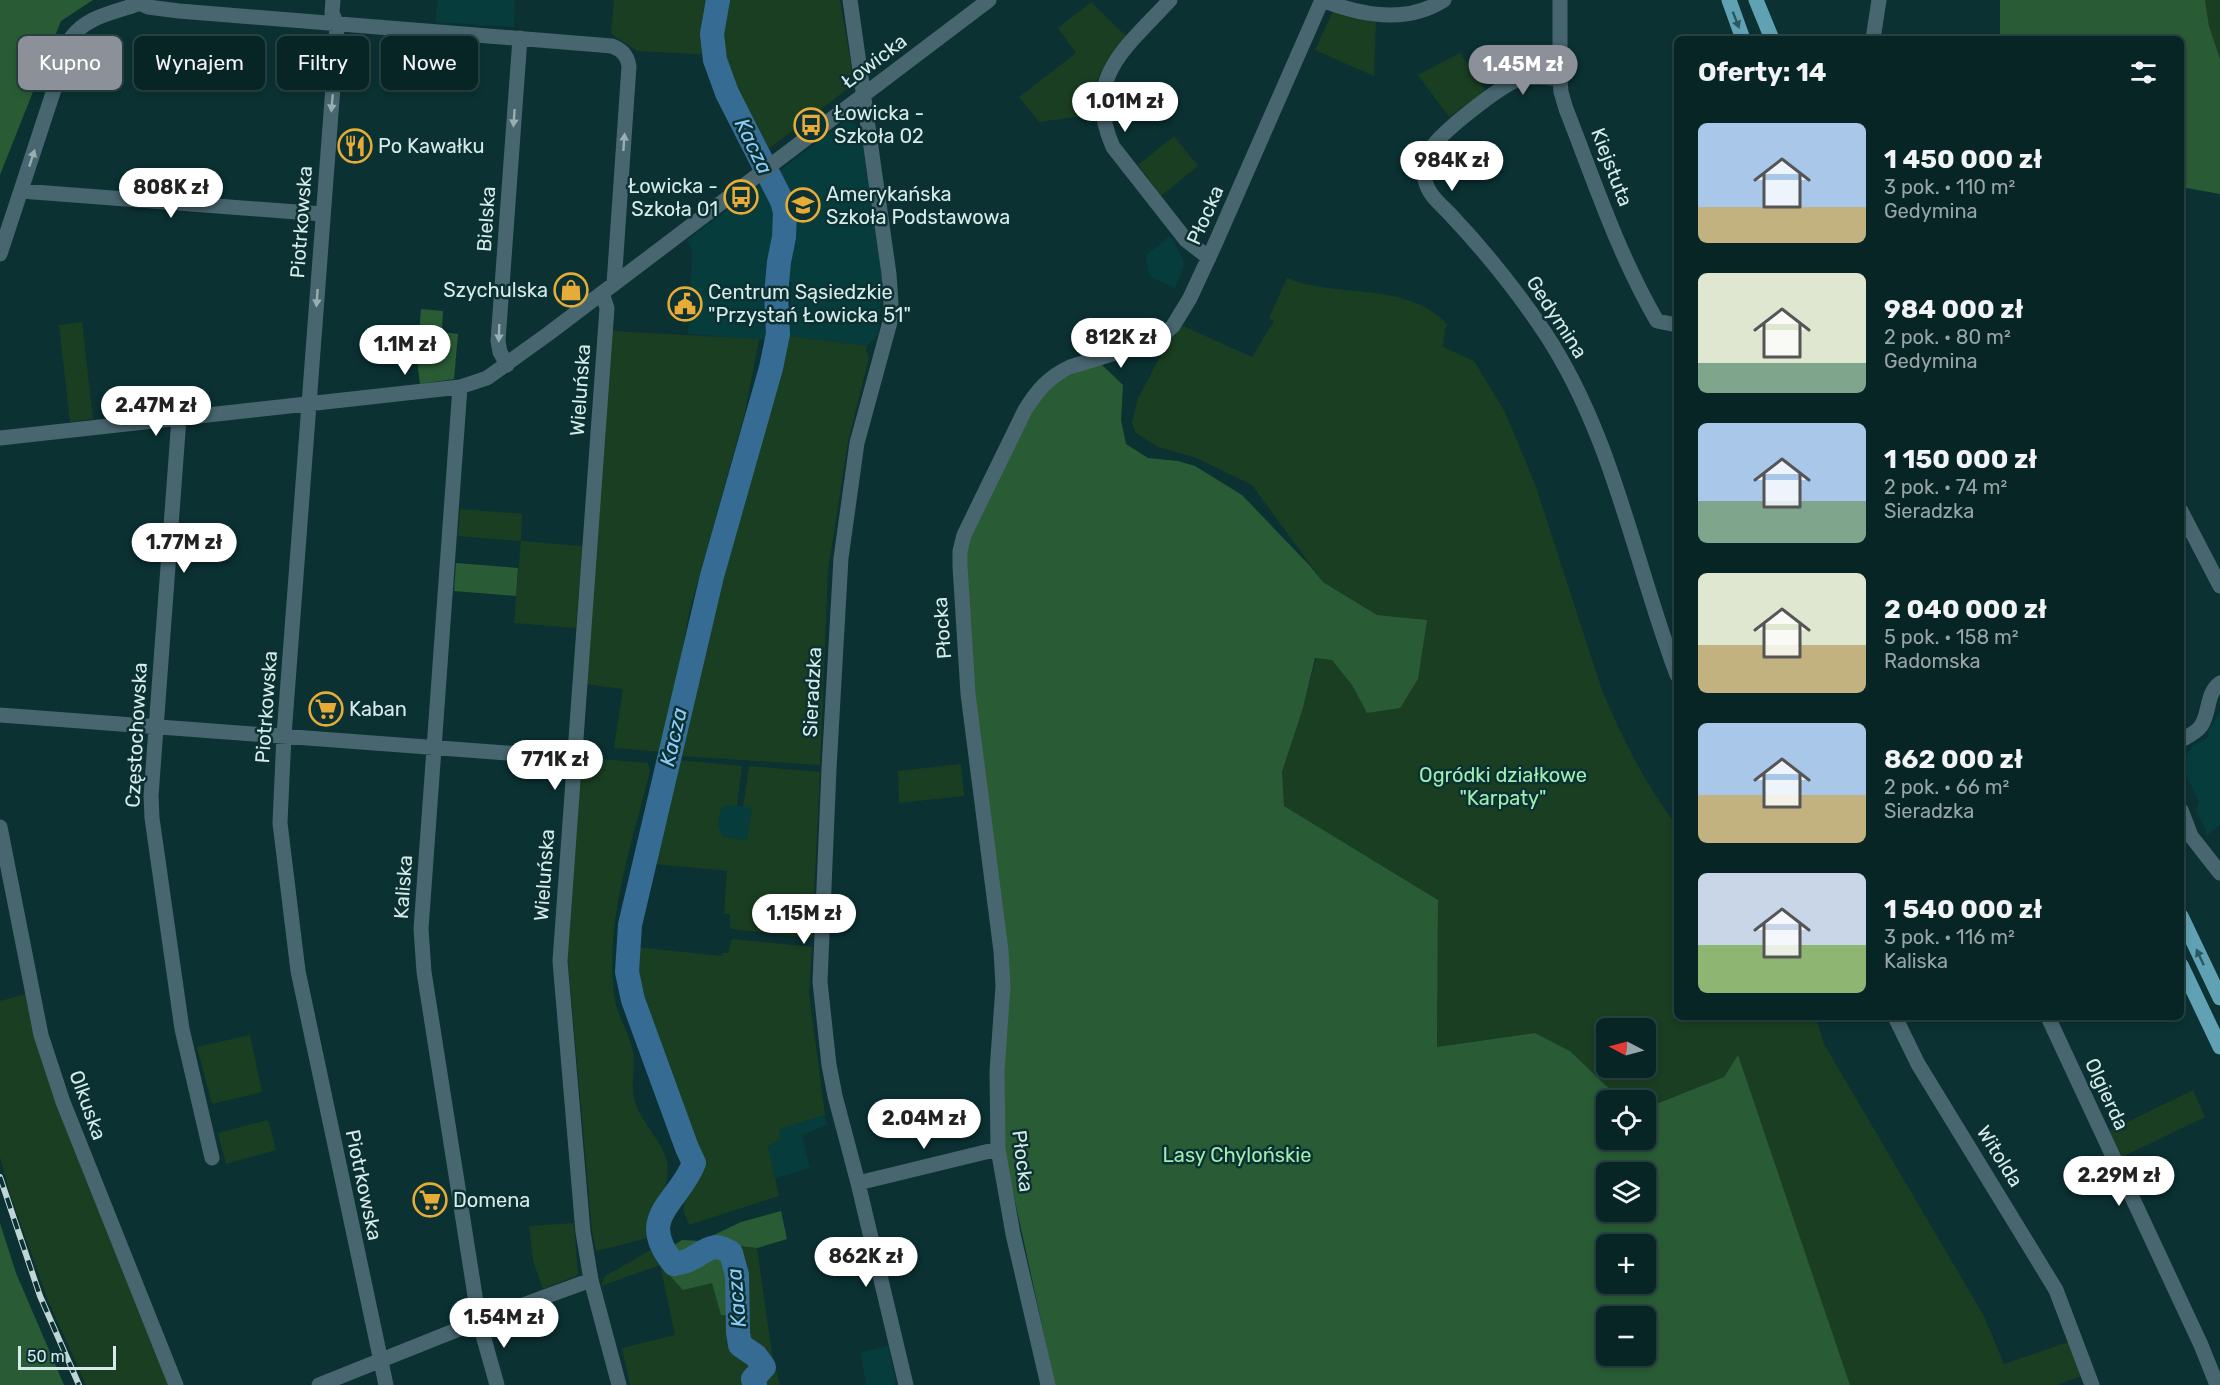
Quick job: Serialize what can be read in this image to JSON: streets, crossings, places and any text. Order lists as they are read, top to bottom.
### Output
{
  "streets": {
    "street": [
      "Łowicka",
      "Kiejstuta",
      "Płocka",
      "Bielska",
      "Piotrkowska",
      "Gedymina",
      "Wieluńska",
      "Sieradzka",
      "Częstochowska",
      "Kaliska",
      "Olgierda",
      "Olkuska",
      "Witolda"
    ]
  },
  "crossings": [
    ["Łowicka", "Bielska"],
    ["Łowicka", "Piotrkowska"],
    ["Łowicka", "Wieluńska"],
    ["Łowicka", "Sieradzka"],
    ["Łowicka", "Częstochowska"],
    ["Łowicka", "Kaliska"],
    ["Kiejstuta", "Gedymina"],
    ["Bielska", "Wieluńska"]
  ],
  "one_way": ["Bielska"],
  "water": ["Kacza"],
  "parks": ["Ogródki działkowe \"Karpaty\"", "Lasy Chylońskie"],
  "places": {
    "bus stop": ["Łowicka - Szkoła 02", "Łowicka - Szkoła 01"],
    "restaurant": ["Po Kawałku"],
    "school or university": ["Amerykańska Szkoła Podstawowa"],
    "shop": ["Szychulska"],
    "public building": ["Centrum Sąsiedzkie \"Przystań Łowicka 51\""],
    "supermarket": ["Kaban", "Domena"]
  },
  "scale_bar": "50 m",
  "north": "left",
  "page": {
    "chip": [
      "Kupno",
      "Wynajem",
      "Filtry",
      "Nowe"
    ],
    "heading": "Oferty: 14",
    "price": [
      "1.45M zł",
      "1.01M zł",
      "984K zł",
      "808K zł",
      "812K zł",
      "1.1M zł",
      "2.47M zł",
      "1.77M zł",
      "771K zł",
      "1.15M zł",
      "2.04M zł",
      "2.29M zł",
      "862K zł",
      "1.54M zł"
    ],
    "list": [
      {
        "name": "1 450 000 zł",
        "note": "3 pok. · 110 m² · Gedymina"
      },
      {
        "name": "984 000 zł",
        "note": "2 pok. · 80 m² · Gedymina"
      },
      {
        "name": "1 150 000 zł",
        "note": "2 pok. · 74 m² · Sieradzka"
      },
      {
        "name": "2 040 000 zł",
        "note": "5 pok. · 158 m² · Radomska"
      },
      {
        "name": "862 000 zł",
        "note": "2 pok. · 66 m² · Sieradzka"
      },
      {
        "name": "1 540 000 zł",
        "note": "3 pok. · 116 m² · Kaliska"
      }
    ],
    "map_buttons": ["+", "−"],
    "scale": "50 m"
  }
}
